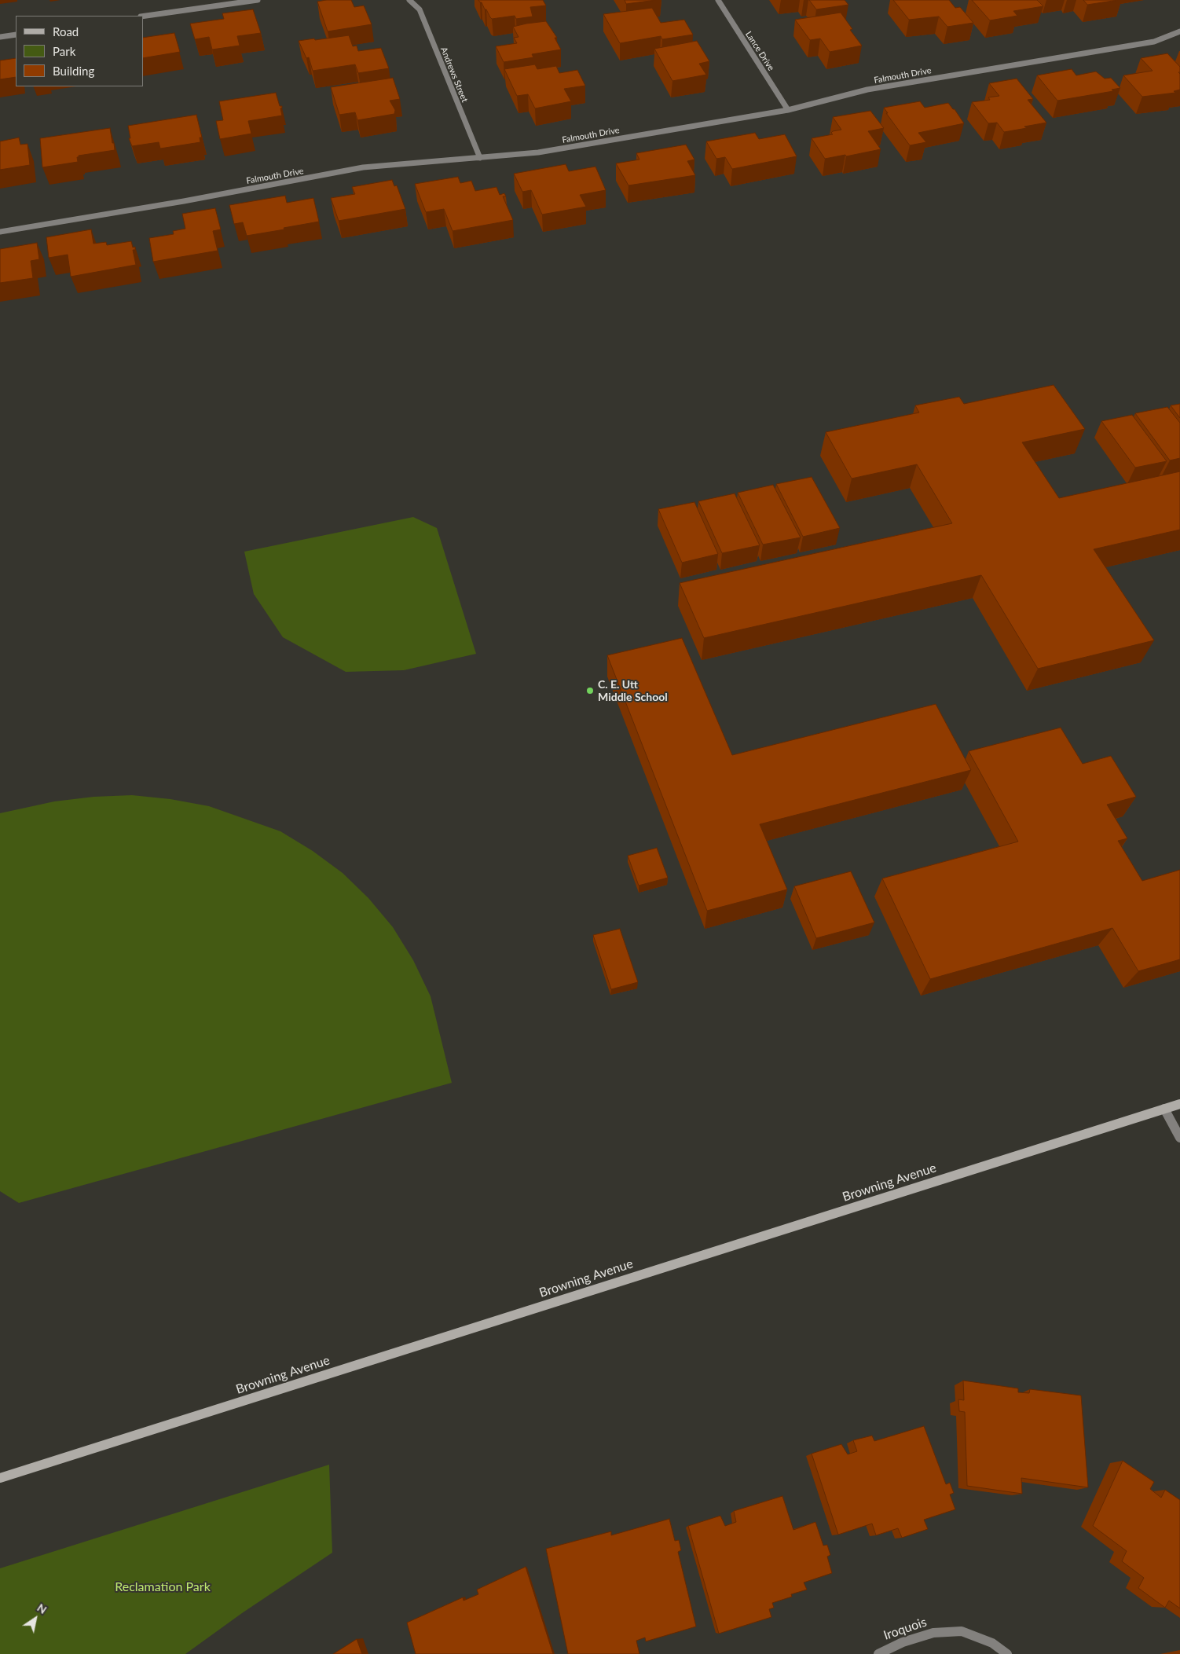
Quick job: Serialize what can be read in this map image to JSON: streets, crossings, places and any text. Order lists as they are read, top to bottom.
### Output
{
  "streets": {
    "main road": ["Browning Avenue"],
    "street": [
      "Lance Drive",
      "Andrews Street",
      "Falmouth Drive",
      "Iroquois"
    ]
  },
  "crossings": [
    ["Lance Drive", "Falmouth Drive"],
    ["Andrews Street", "Falmouth Drive"]
  ],
  "parks": ["Reclamation Park"],
  "places": ["C. E. Utt Middle School"],
  "legend": ["Road", "Park", "Building"],
  "north": "top right"
}
